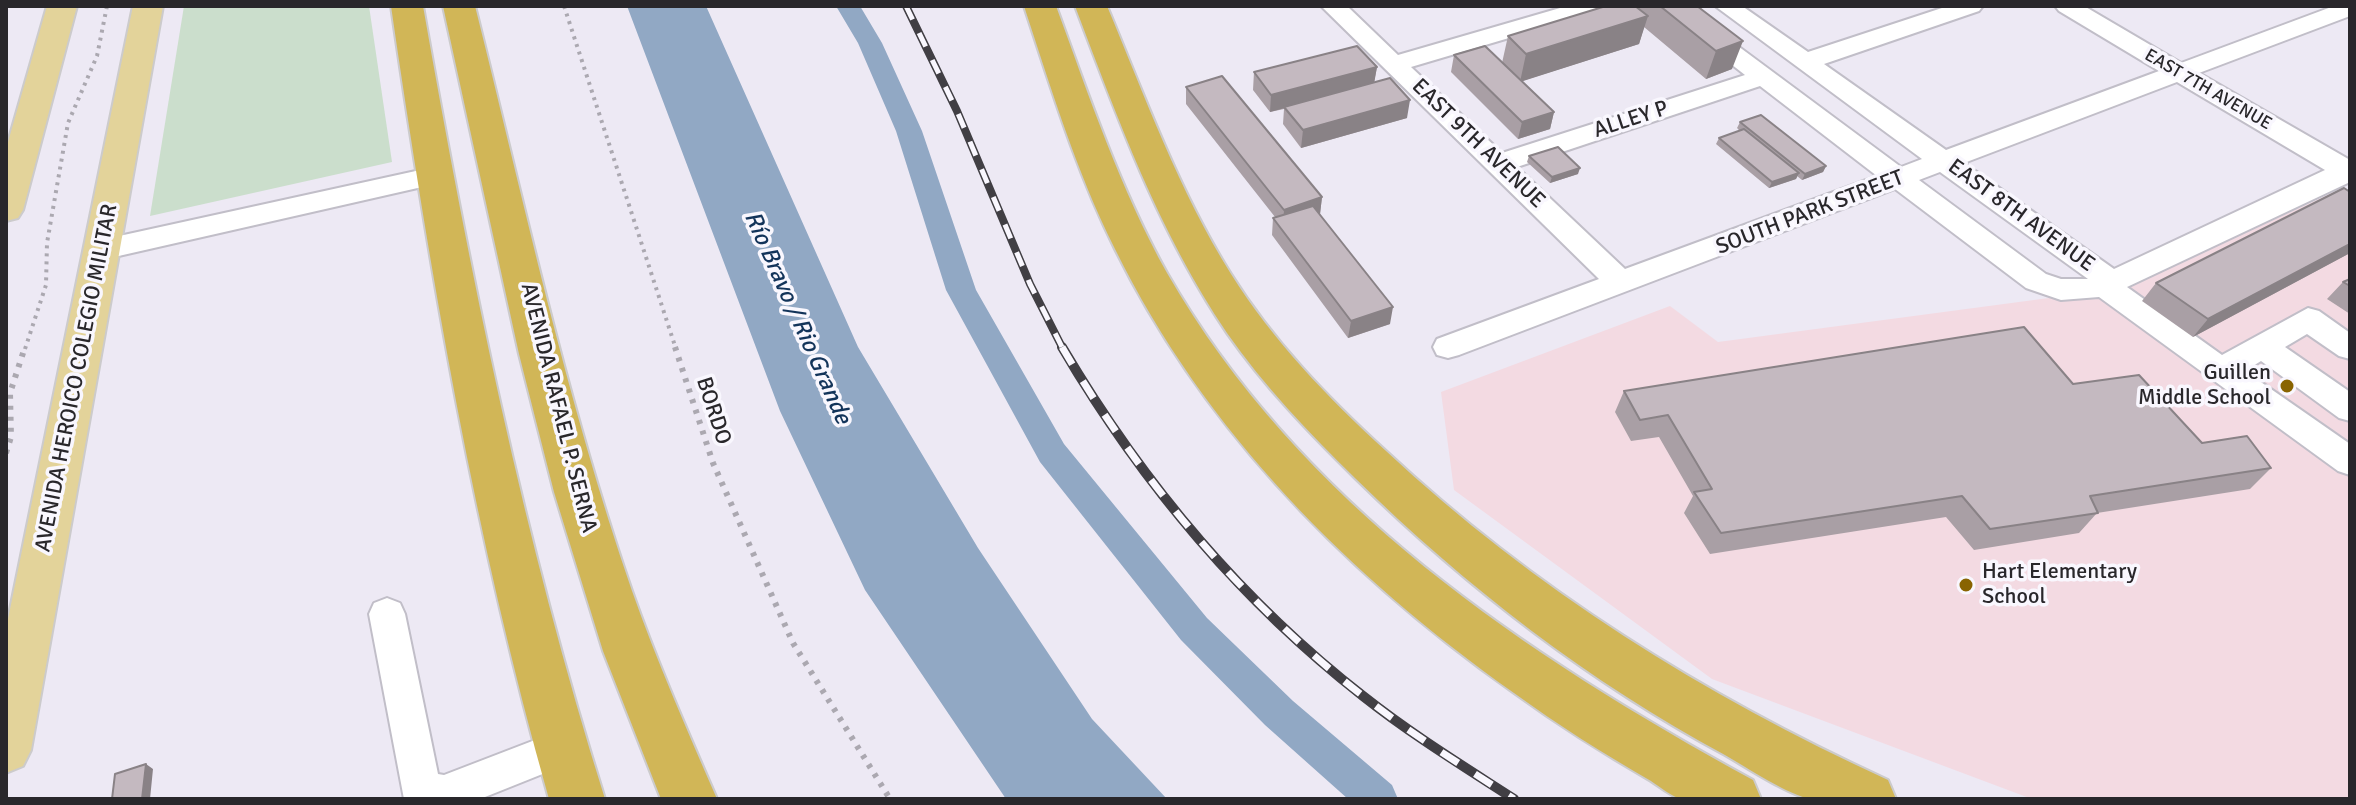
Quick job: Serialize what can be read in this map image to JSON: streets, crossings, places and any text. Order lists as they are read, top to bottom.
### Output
{
  "streets": {
    "highway": ["AVENIDA RAFAEL P. SERNA"],
    "main road": ["AVENIDA HEROICO COLEGIO MILITAR"],
    "street": [
      "EAST 7TH AVENUE",
      "ALLEY P",
      "EAST 9TH AVENUE",
      "SOUTH PARK STREET",
      "EAST 8TH AVENUE"
    ],
    "path": ["BORDO"]
  },
  "crossings": [
    ["EAST 7TH AVENUE", "SOUTH PARK STREET"],
    ["ALLEY P", "EAST 9TH AVENUE"],
    ["ALLEY P", "EAST 8TH AVENUE"],
    ["EAST 9TH AVENUE", "SOUTH PARK STREET"],
    ["SOUTH PARK STREET", "EAST 8TH AVENUE"]
  ],
  "water": ["Río Bravo / Rio Grande"],
  "places": ["Guillen Middle School", "Hart Elementary School"]
}
